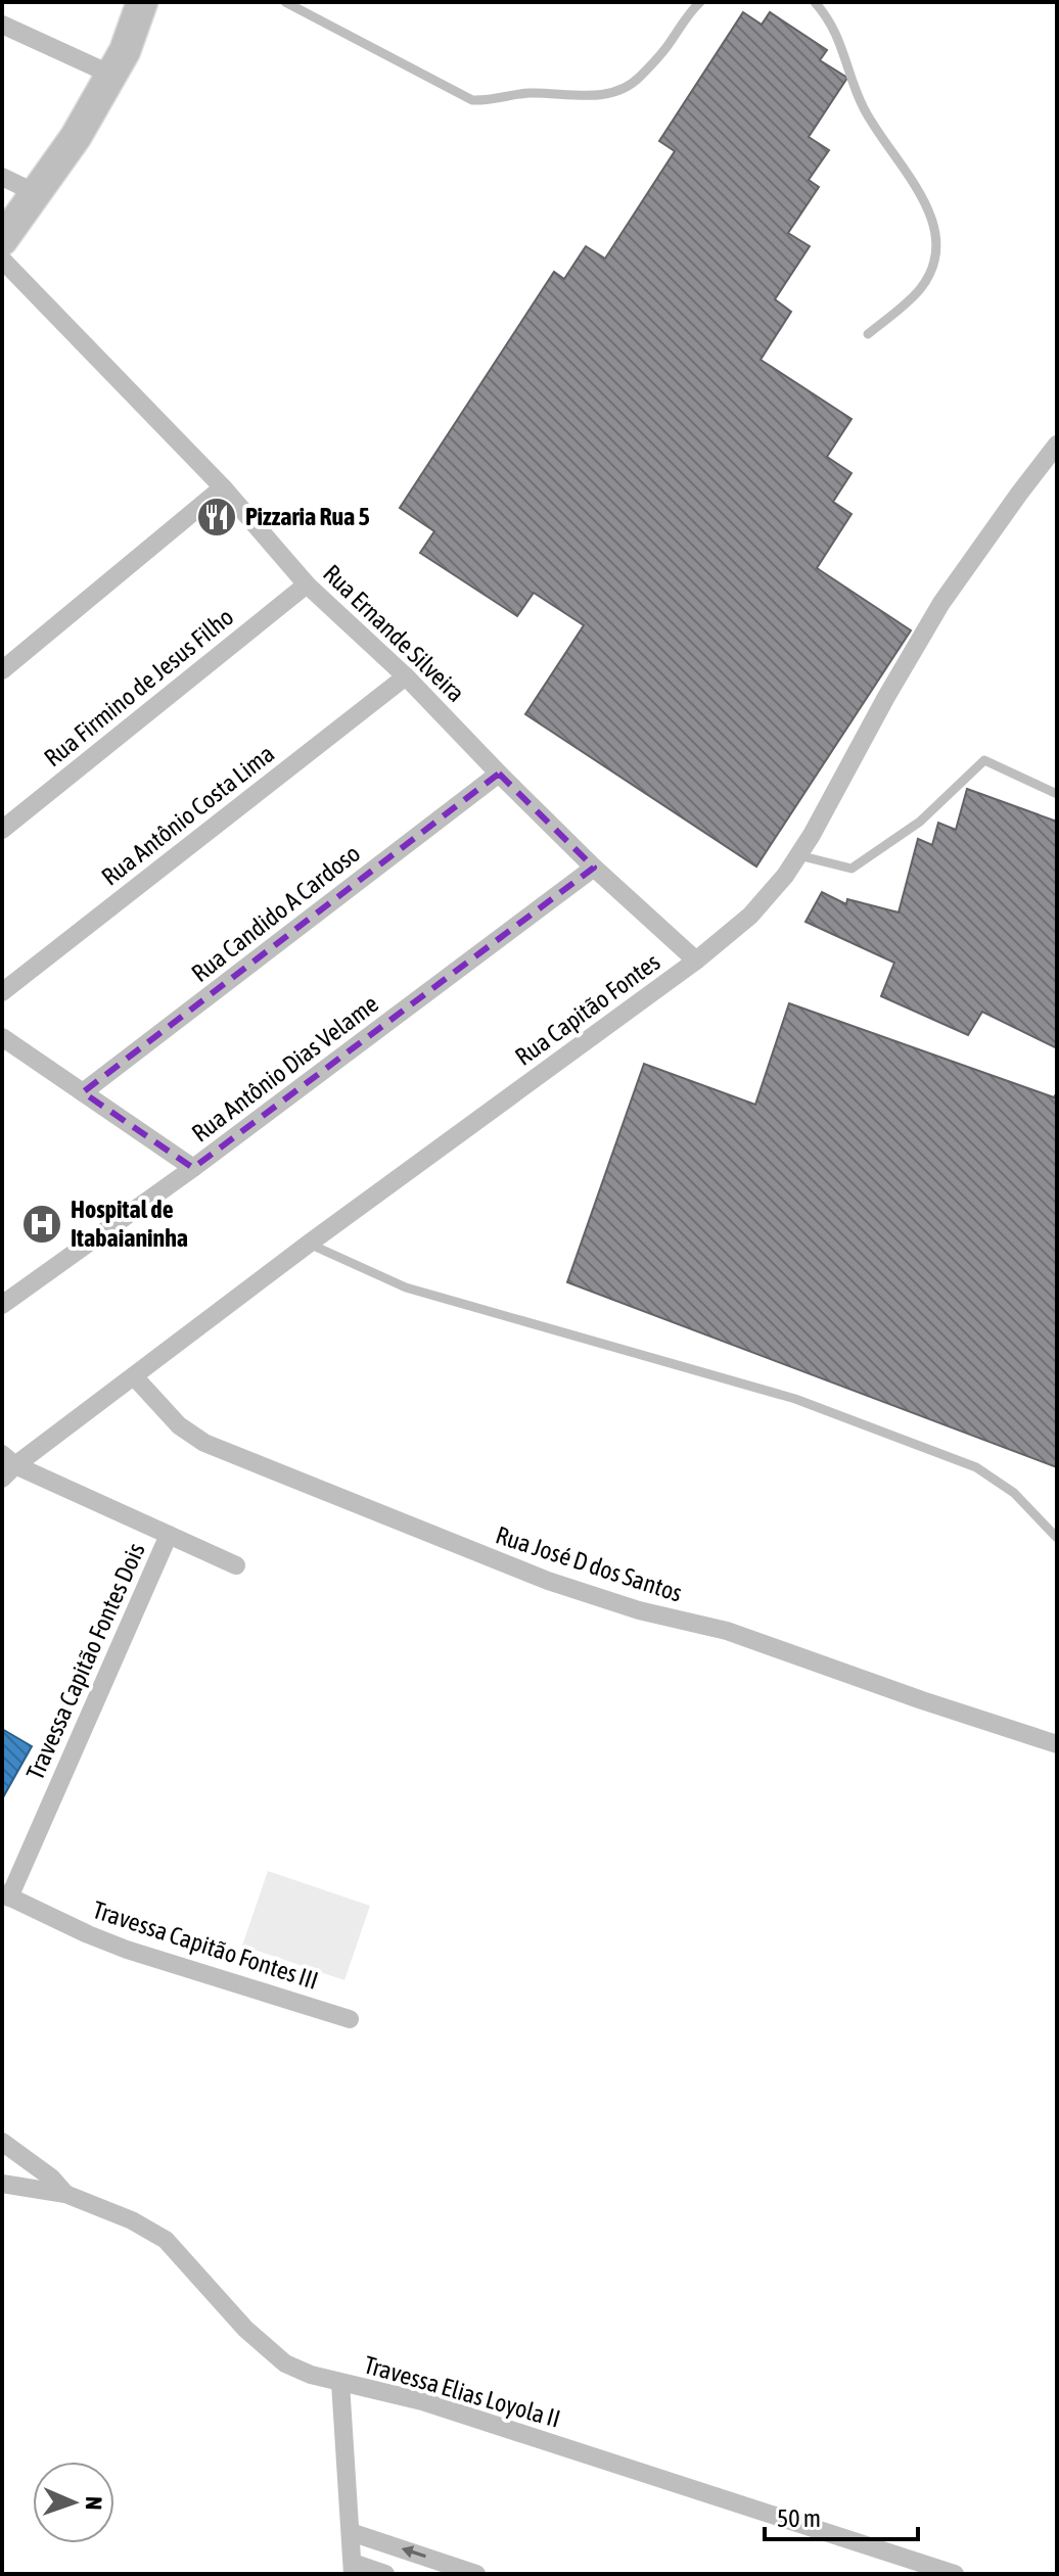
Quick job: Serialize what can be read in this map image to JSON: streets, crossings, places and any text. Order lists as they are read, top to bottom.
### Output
{
  "streets": {
    "street": [
      "Rua Ernande Silveira",
      "Rua Firmino de Jesus Filho",
      "Rua Antônio Costa Lima",
      "Rua Candido A Cardoso",
      "Rua Capitão Fontes",
      "Rua Antônio Dias Velame",
      "Rua José D dos Santos",
      "Travessa Capitão Fontes Dois",
      "Travessa Capitão Fontes III",
      "Travessa Elias Loyola II"
    ]
  },
  "crossings": [
    ["Rua Ernande Silveira", "Rua Firmino de Jesus Filho"],
    ["Rua Ernande Silveira", "Rua Antônio Costa Lima"],
    ["Rua Ernande Silveira", "Rua Candido A Cardoso"],
    ["Rua Ernande Silveira", "Rua Capitão Fontes"],
    ["Rua Ernande Silveira", "Rua Antônio Dias Velame"],
    ["Rua Capitão Fontes", "Rua José D dos Santos"],
    ["Travessa Capitão Fontes Dois", "Travessa Capitão Fontes III"]
  ],
  "places": {
    "restaurant": ["Pizzaria Rua 5"],
    "hospital": ["Hospital de Itabaianinha"]
  },
  "scale_bar": "50 m",
  "north": "right"
}
